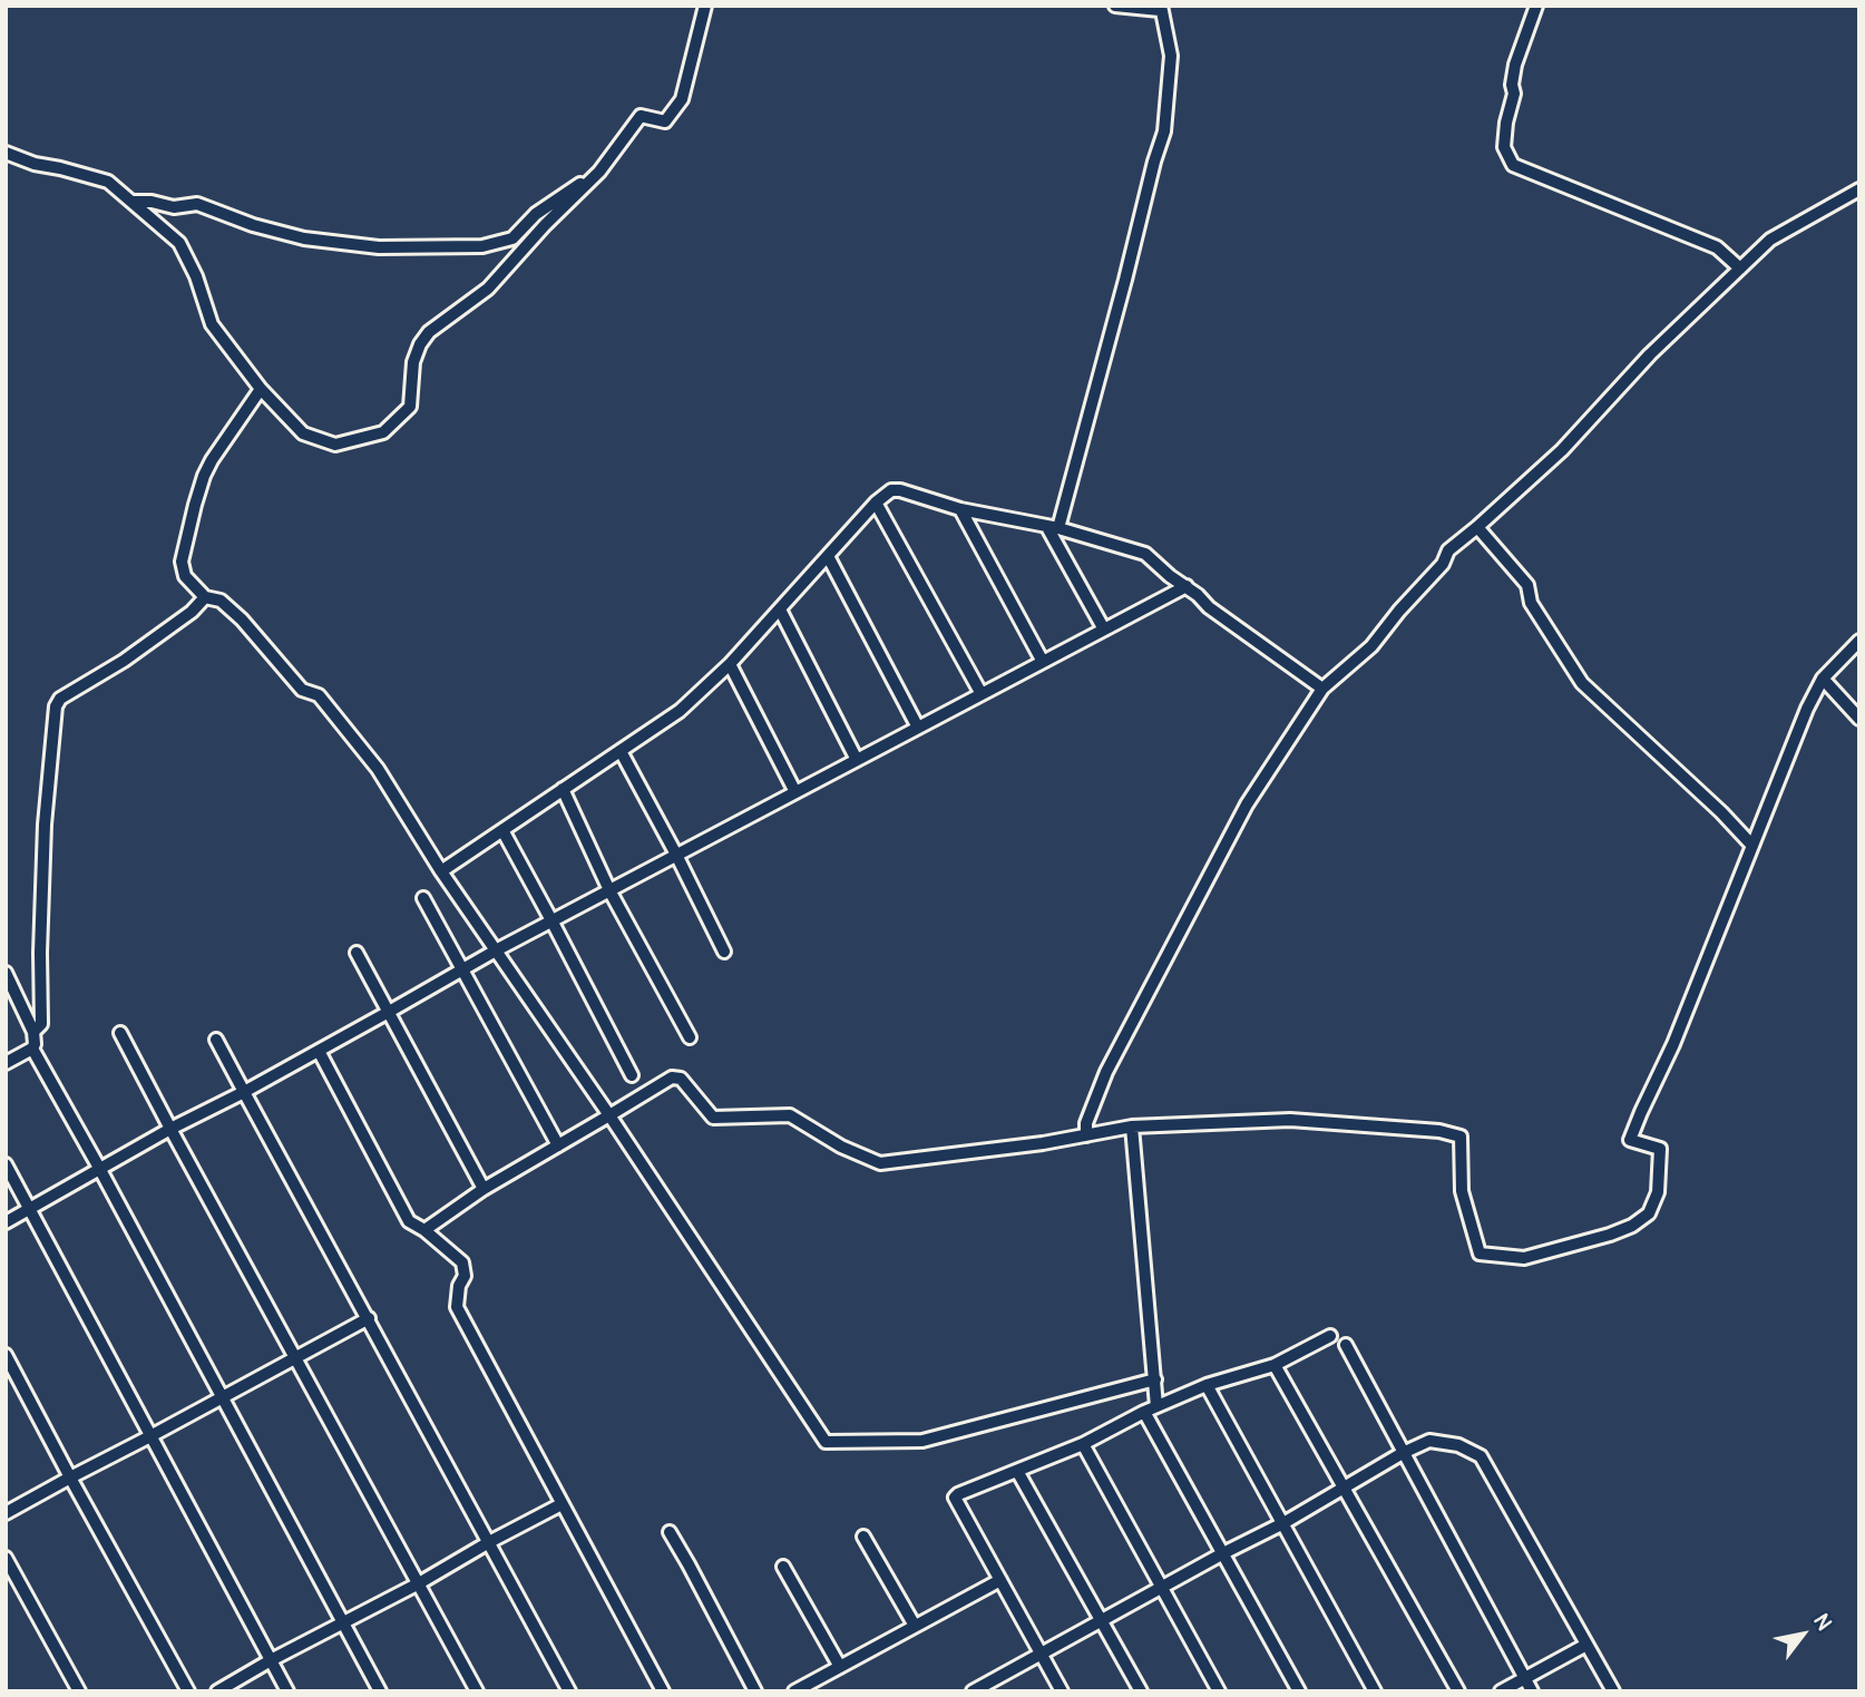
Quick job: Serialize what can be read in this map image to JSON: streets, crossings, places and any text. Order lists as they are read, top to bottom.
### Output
{
  "north": "top right"
}
